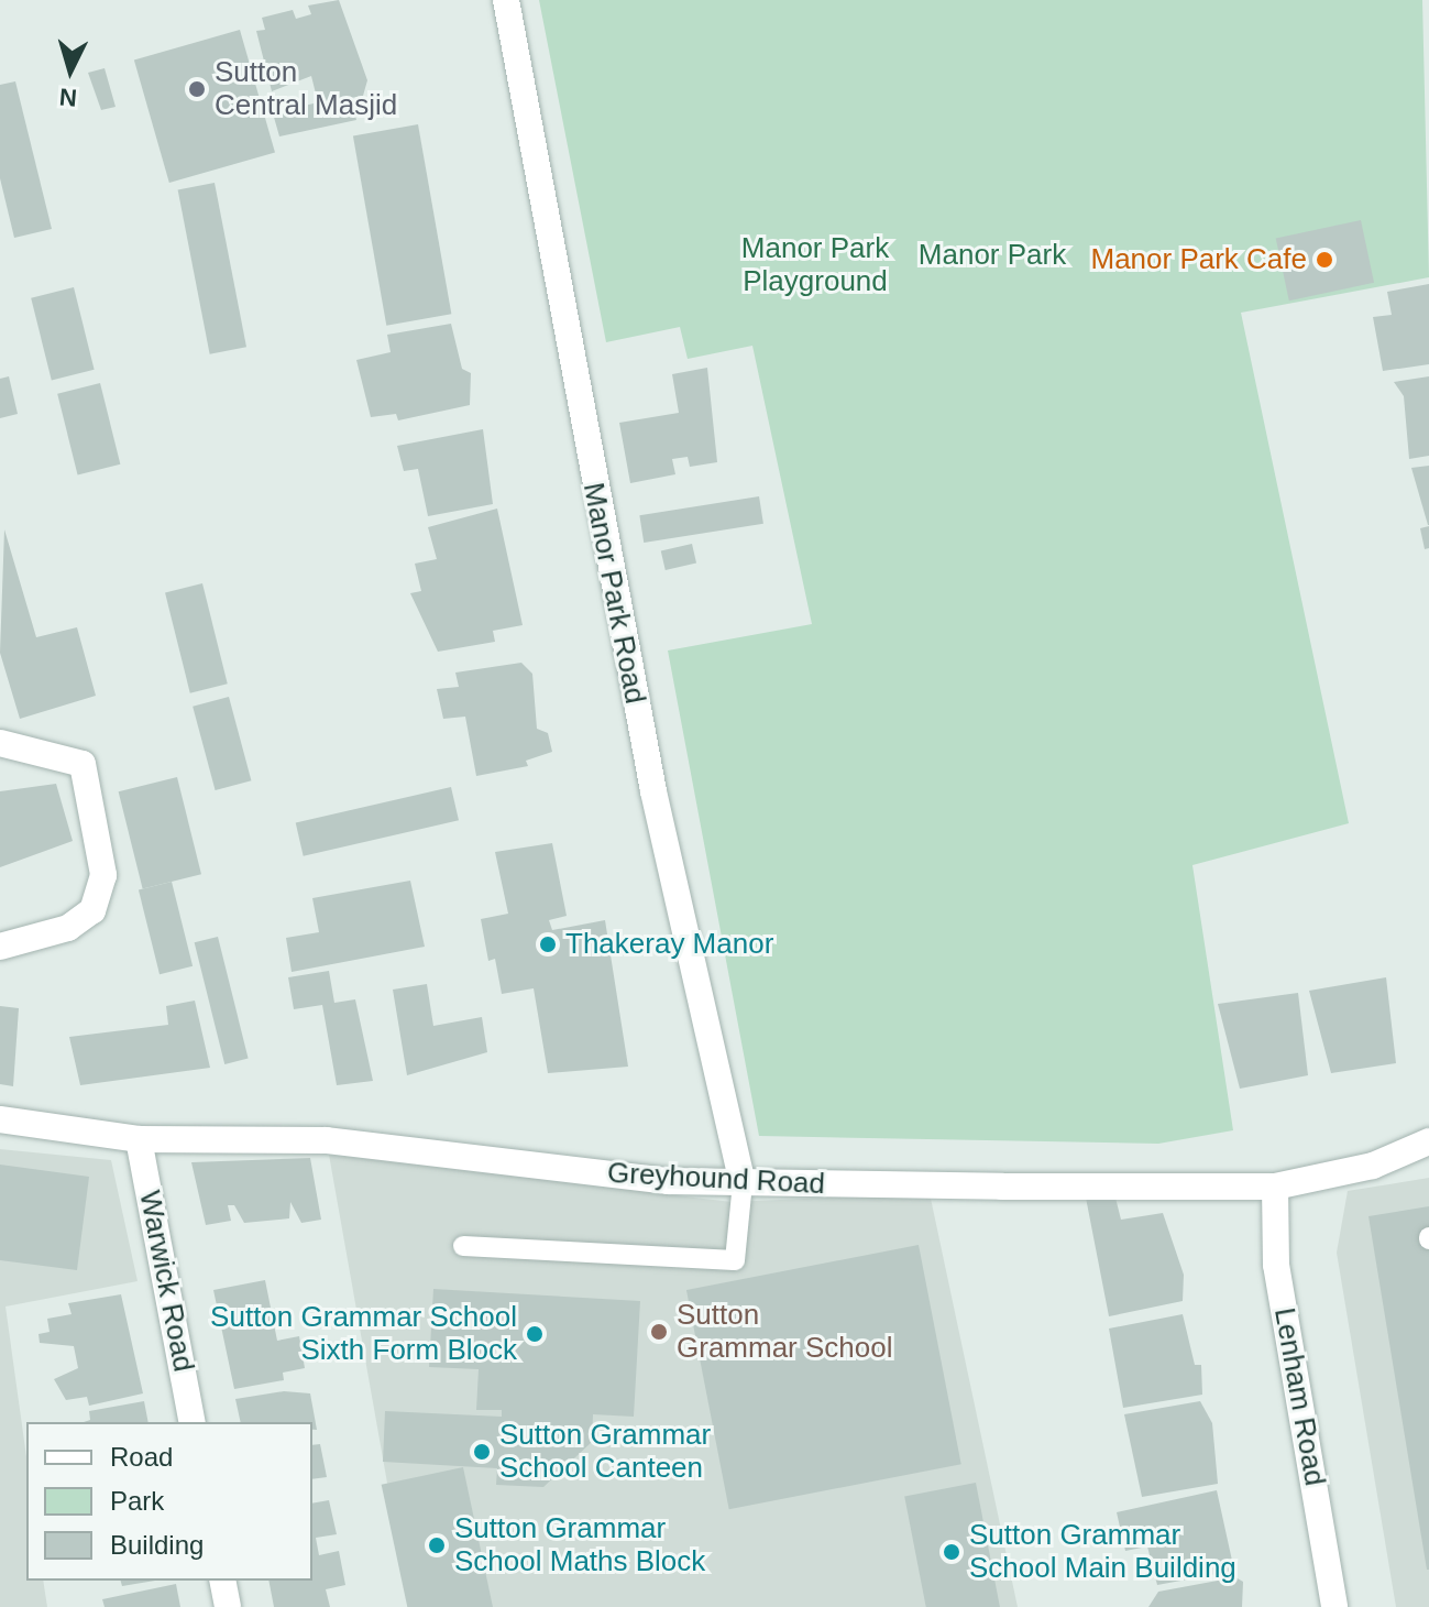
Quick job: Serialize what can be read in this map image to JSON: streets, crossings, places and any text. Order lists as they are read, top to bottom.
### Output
{
  "streets": {
    "street": [
      "Manor Park Road",
      "Greyhound Road",
      "Warwick Road",
      "Lenham Road"
    ]
  },
  "crossings": [
    ["Manor Park Road", "Greyhound Road"],
    ["Greyhound Road", "Warwick Road"],
    ["Greyhound Road", "Lenham Road"]
  ],
  "parks": ["Manor Park Playground", "Manor Park"],
  "places": [
    "Sutton Central Masjid",
    "Manor Park Cafe",
    "Thakeray Manor",
    "Sutton Grammar School",
    "Sutton Grammar School Sixth Form Block",
    "Sutton Grammar School Canteen",
    "Sutton Grammar School Maths Block",
    "Sutton Grammar School Main Building"
  ],
  "legend": ["Road", "Park", "Building"],
  "north": "bottom"
}
